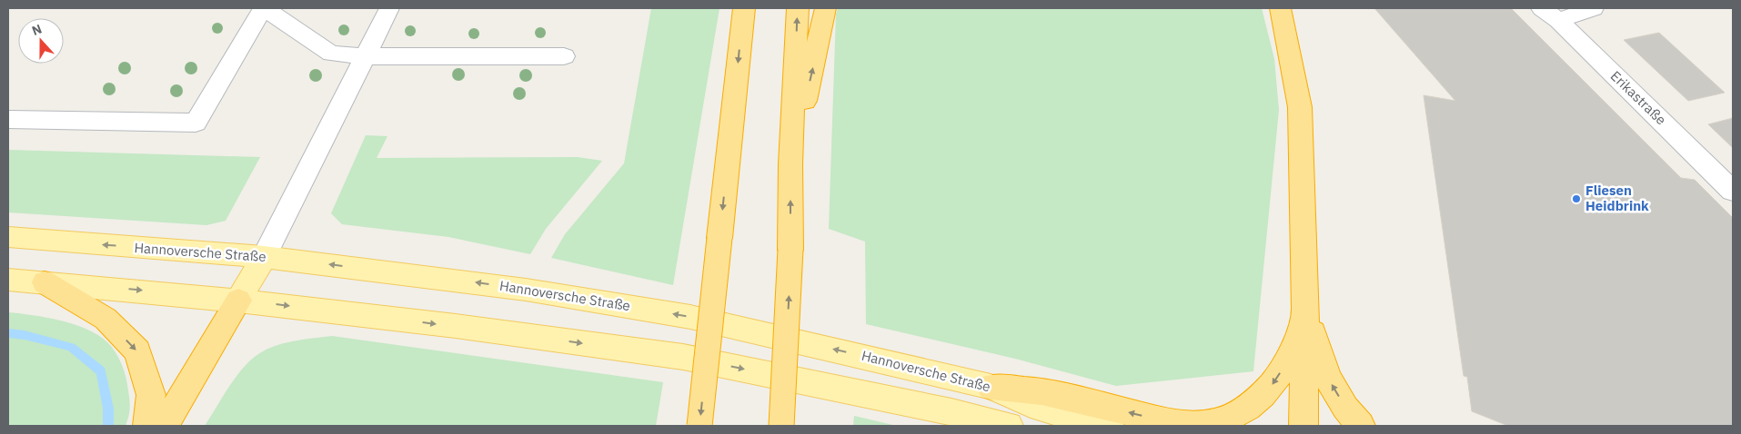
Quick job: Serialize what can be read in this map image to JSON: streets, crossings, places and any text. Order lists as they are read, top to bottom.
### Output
{
  "streets": {
    "main road": ["Hannoversche Straße"],
    "street": ["Erikastraße"]
  },
  "places": ["Fliesen Heidbrink"],
  "north": "top"
}
